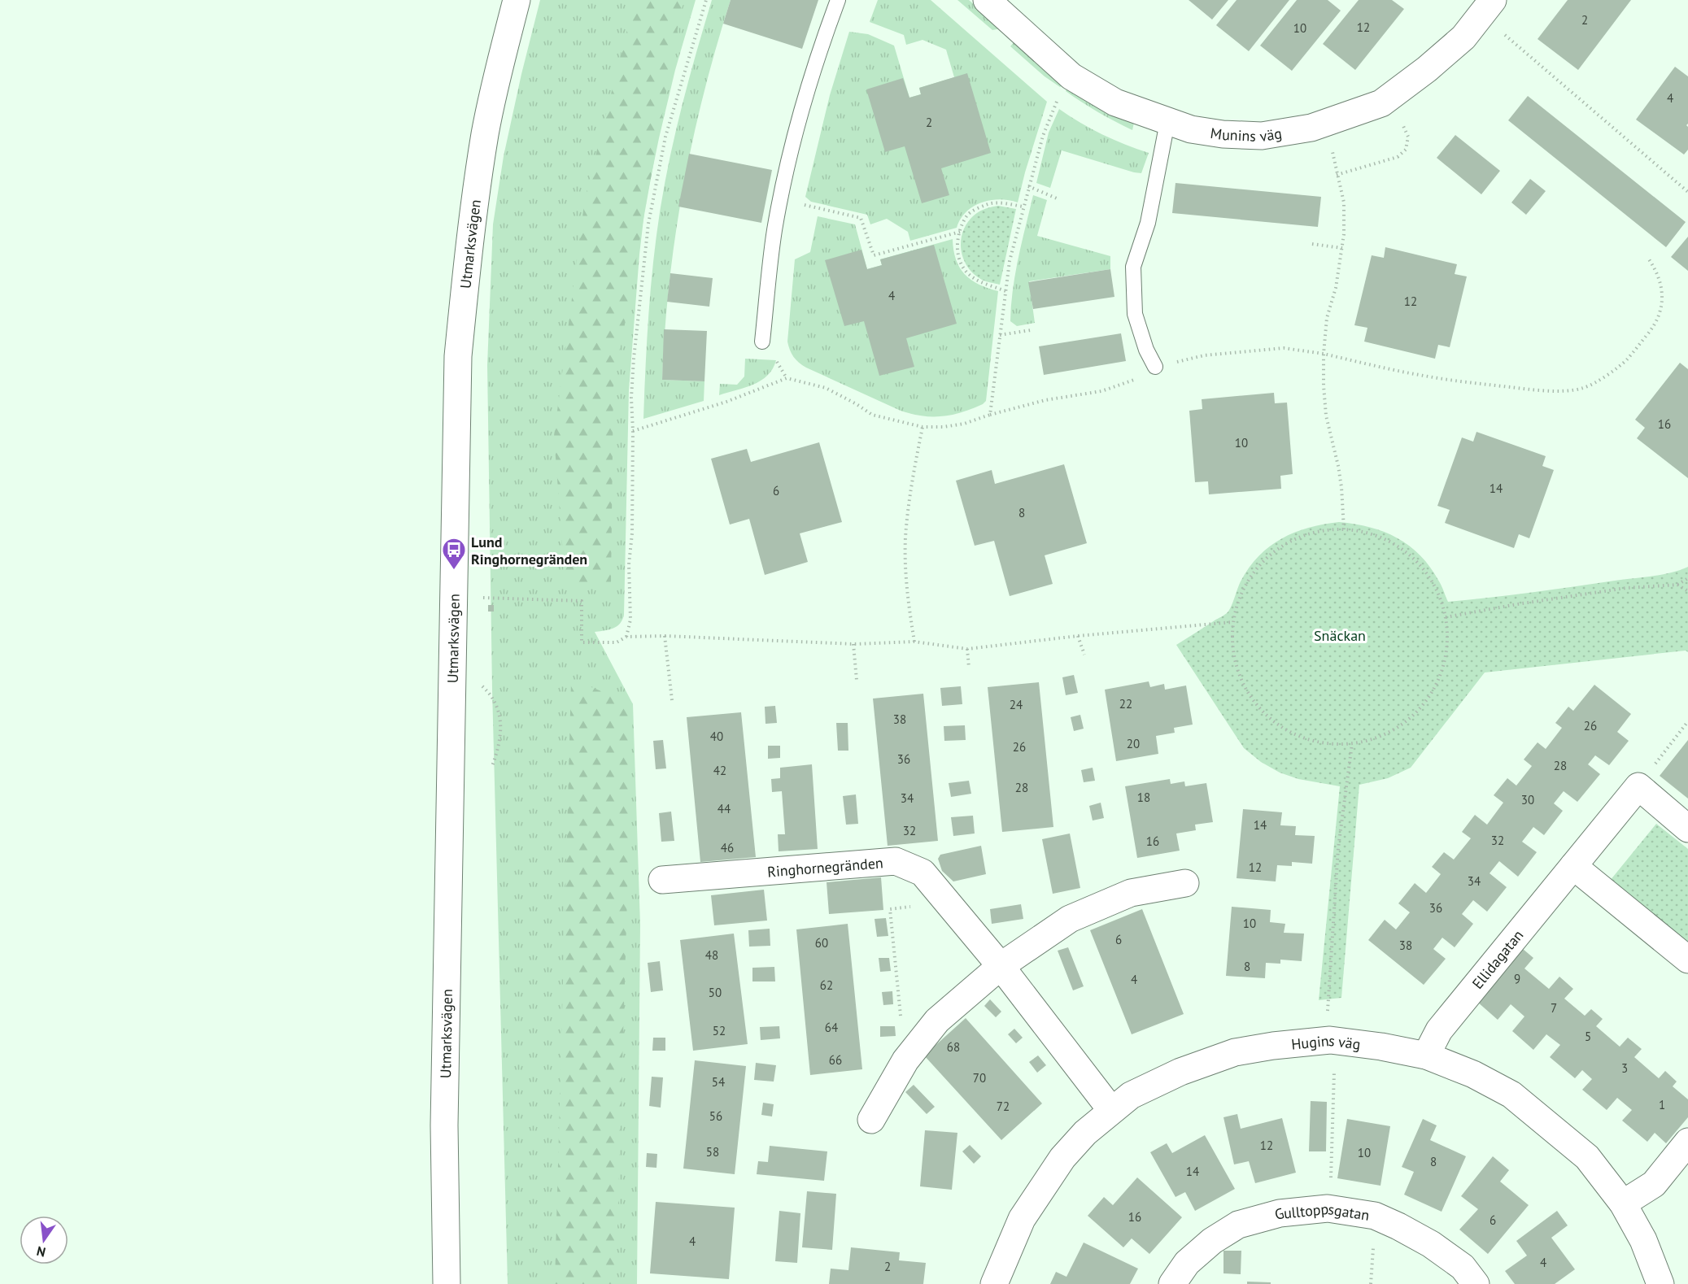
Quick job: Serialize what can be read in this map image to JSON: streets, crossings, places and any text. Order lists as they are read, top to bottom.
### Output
{
  "streets": {
    "street": [
      "Munins väg",
      "Utmarksvägen",
      "Ringhornegränden",
      "Ellidagatan",
      "Hugins väg",
      "Gulltoppsgatan"
    ]
  },
  "crossings": [
    ["Ringhornegränden", "Hugins väg"],
    ["Ellidagatan", "Hugins väg"]
  ],
  "parks": ["Snäckan"],
  "places": {
    "bus stop": ["Lund Ringhornegränden"]
  },
  "house_numbers": [
    "2",
    "12",
    "10",
    "4",
    "2",
    "4",
    "12",
    "16",
    "10",
    "14",
    "6",
    "8",
    "22",
    "24",
    "38",
    "26",
    "40",
    "20",
    "26",
    "36",
    "28",
    "42",
    "28",
    "18",
    "34",
    "30",
    "44",
    "14",
    "32",
    "32",
    "16",
    "46",
    "12",
    "34",
    "36",
    "10",
    "6",
    "60",
    "38",
    "48",
    "8",
    "9",
    "4",
    "62",
    "50",
    "7",
    "64",
    "52",
    "5",
    "68",
    "66",
    "3",
    "70",
    "54",
    "1",
    "72",
    "56",
    "12",
    "58",
    "10",
    "8",
    "14",
    "16",
    "6",
    "4",
    "4",
    "2"
  ],
  "north": "bottom"
}
